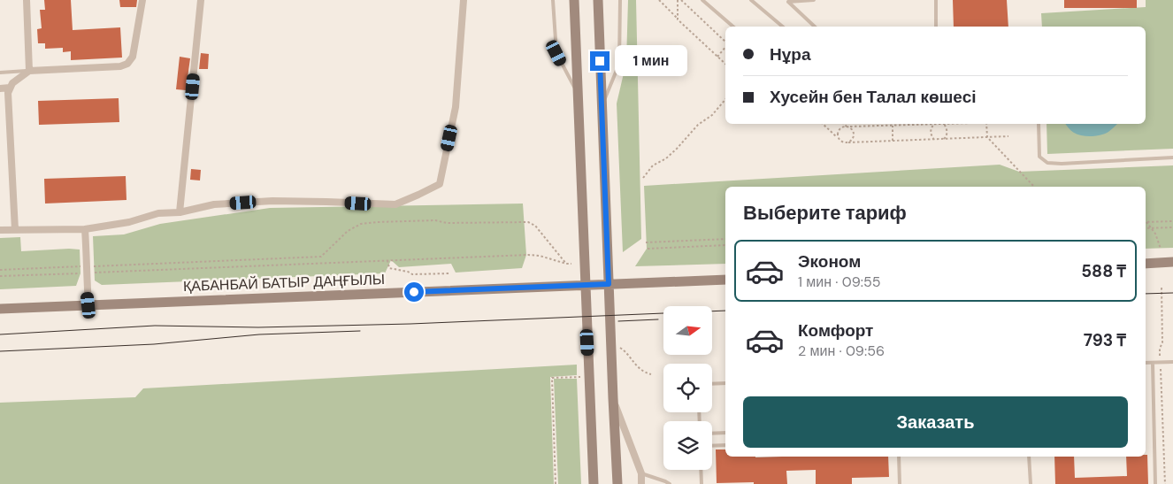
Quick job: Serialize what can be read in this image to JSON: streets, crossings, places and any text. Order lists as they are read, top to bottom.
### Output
{
  "streets": {
    "street": ["ҚАБАНБАЙ БАТЫР ДАҢҒЫЛЫ"]
  },
  "north": "right",
  "page": {
    "banner": ["Нұра", "Хусейн бен Талал көшесі"],
    "bubble": "1 мин",
    "heading": "Выберите тариф",
    "list": [
      {
        "name": "Эконом",
        "note": "1 мин · 09:55",
        "value": "588 ₸"
      },
      {
        "name": "Комфорт",
        "note": "2 мин · 09:56",
        "value": "793 ₸"
      }
    ],
    "buttons": "Заказать"
  }
}
